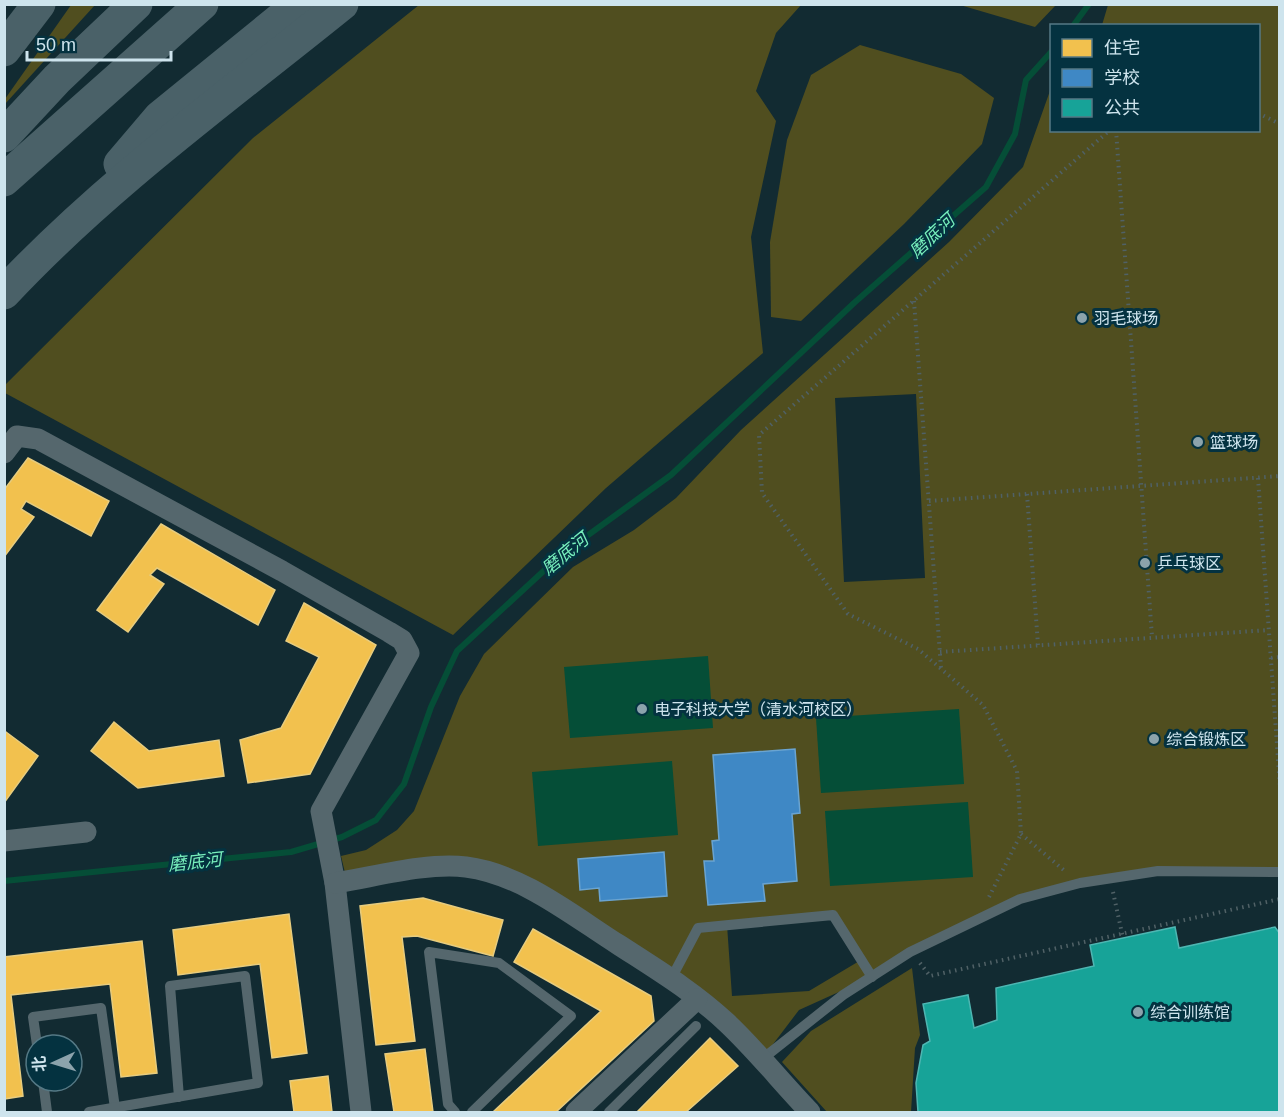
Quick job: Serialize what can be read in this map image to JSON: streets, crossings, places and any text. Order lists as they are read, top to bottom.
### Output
{
  "water": ["磨底河"],
  "places": [
    "羽毛球场",
    "篮球场",
    "乒乓球区",
    "电子科技大学（清水河校区）",
    "综合锻炼区",
    "综合训练馆"
  ],
  "legend": ["住宅", "学校", "公共"],
  "scale_bar": "50 m",
  "north": "left"
}
